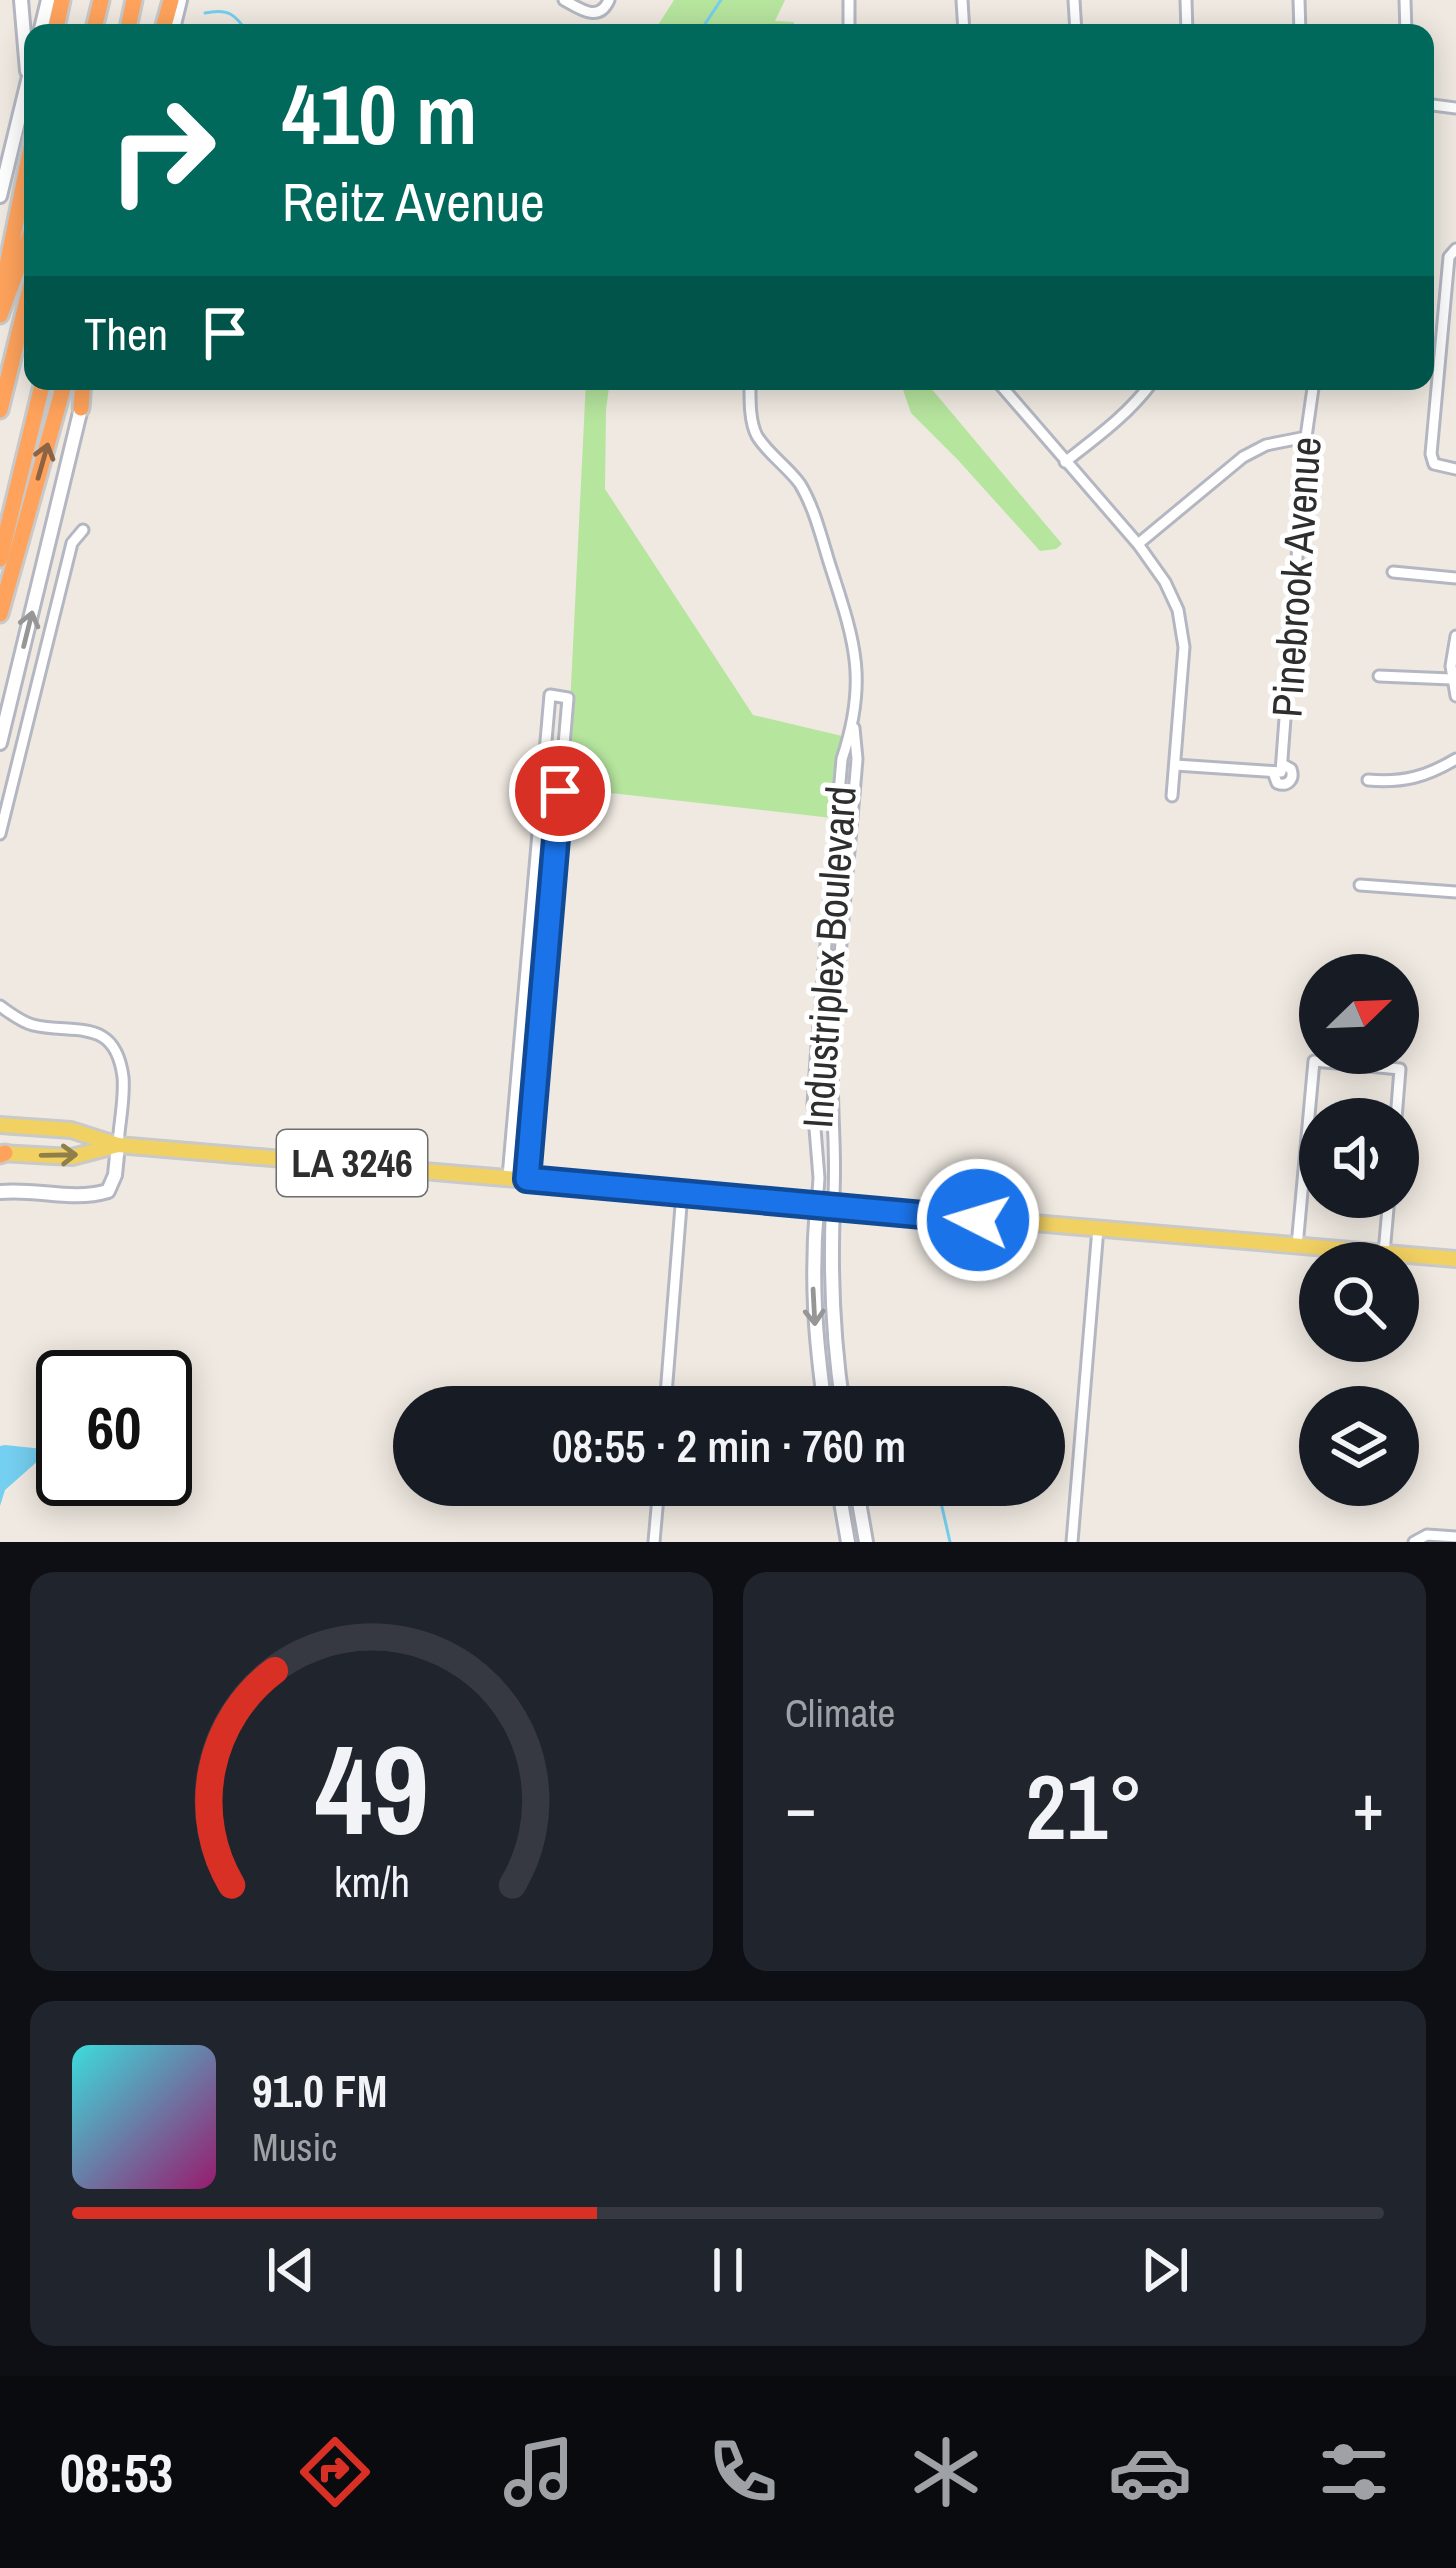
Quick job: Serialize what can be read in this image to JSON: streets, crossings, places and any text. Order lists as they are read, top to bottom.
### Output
{
  "streets": {
    "main road": ["LA 3246"],
    "street": ["Pinebrook Avenue", "Industriplex Boulevard"]
  },
  "crossings": [
    ["Industriplex Boulevard", "LA 3246"]
  ],
  "north": "top right",
  "page": {
    "turn": ["410 m", "Reitz Avenue"],
    "then": "Then",
    "limit": "60",
    "trip": "08:55 · 2 min · 760 m",
    "tile": "Climate",
    "heat": ["−", "21°", "+"],
    "song": ["91.0 FM", "Music"],
    "tabs": "08:53",
    "gauge": ["49", "km/h"]
  }
}
